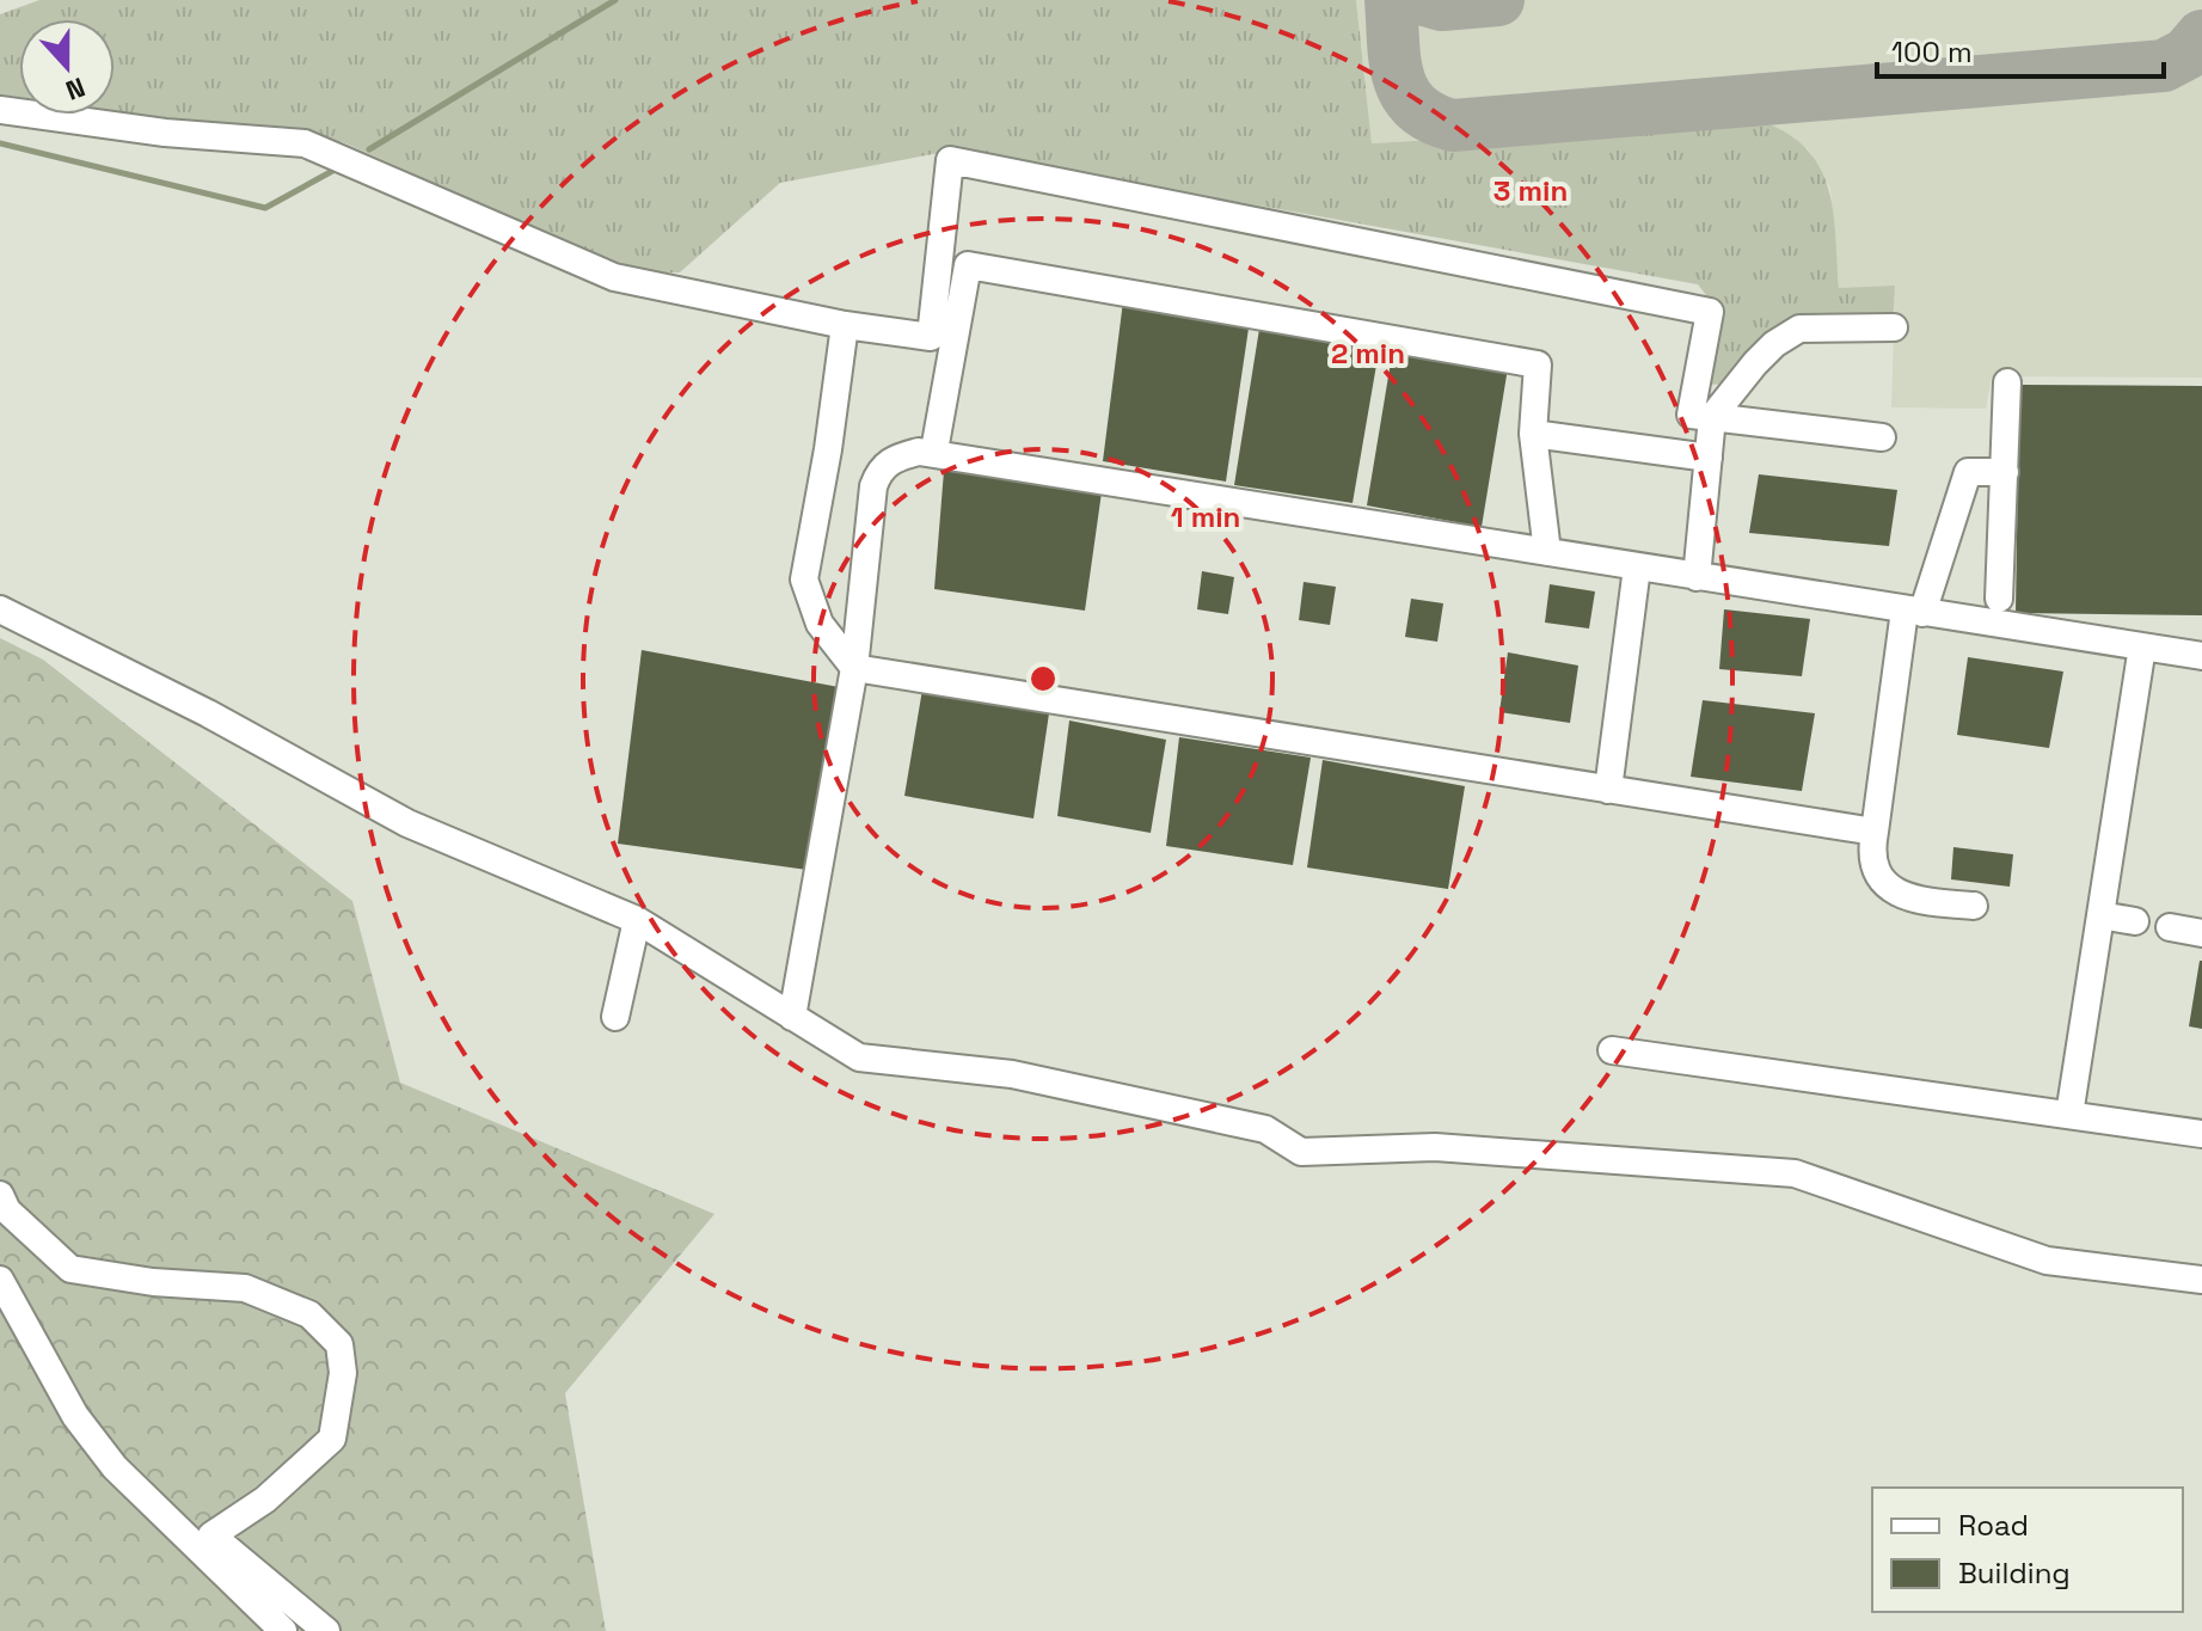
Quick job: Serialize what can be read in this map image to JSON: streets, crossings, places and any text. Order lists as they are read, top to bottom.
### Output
{
  "legend": ["Road", "Building"],
  "scale_bar": "100 m",
  "north": "bottom",
  "rings": ["3 min", "2 min", "1 min"]
}
